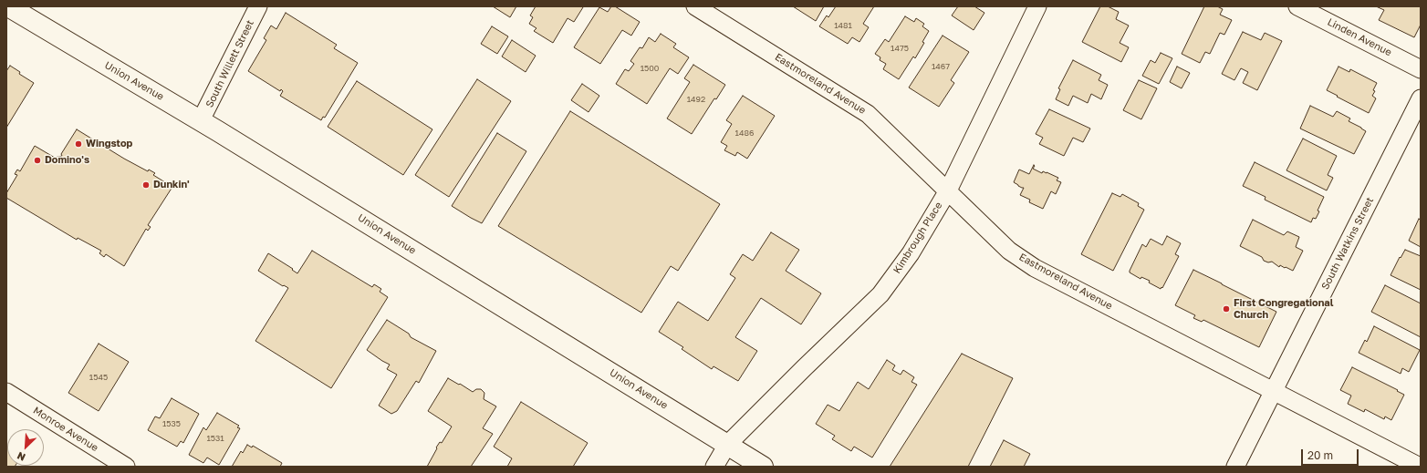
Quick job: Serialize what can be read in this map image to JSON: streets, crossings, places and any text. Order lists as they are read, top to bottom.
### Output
{
  "streets": {
    "main road": ["Union Avenue"],
    "street": [
      "Linden Avenue",
      "South Willett Street",
      "Eastmoreland Avenue",
      "Kimbrough Place",
      "South Watkins Street",
      "Monroe Avenue"
    ]
  },
  "crossings": [
    ["South Willett Street", "Union Avenue"],
    ["Union Avenue", "Kimbrough Place"],
    ["Eastmoreland Avenue", "Kimbrough Place"],
    ["Eastmoreland Avenue", "South Watkins Street"]
  ],
  "places": [
    "Wingstop",
    "Domino's",
    "Dunkin'",
    "First Congregational Church"
  ],
  "house_numbers": [
    "1481",
    "1475",
    "1467",
    "1500",
    "1492",
    "1486",
    "1545",
    "1535",
    "1531"
  ],
  "scale_bar": "20 m",
  "north": "bottom left"
}
